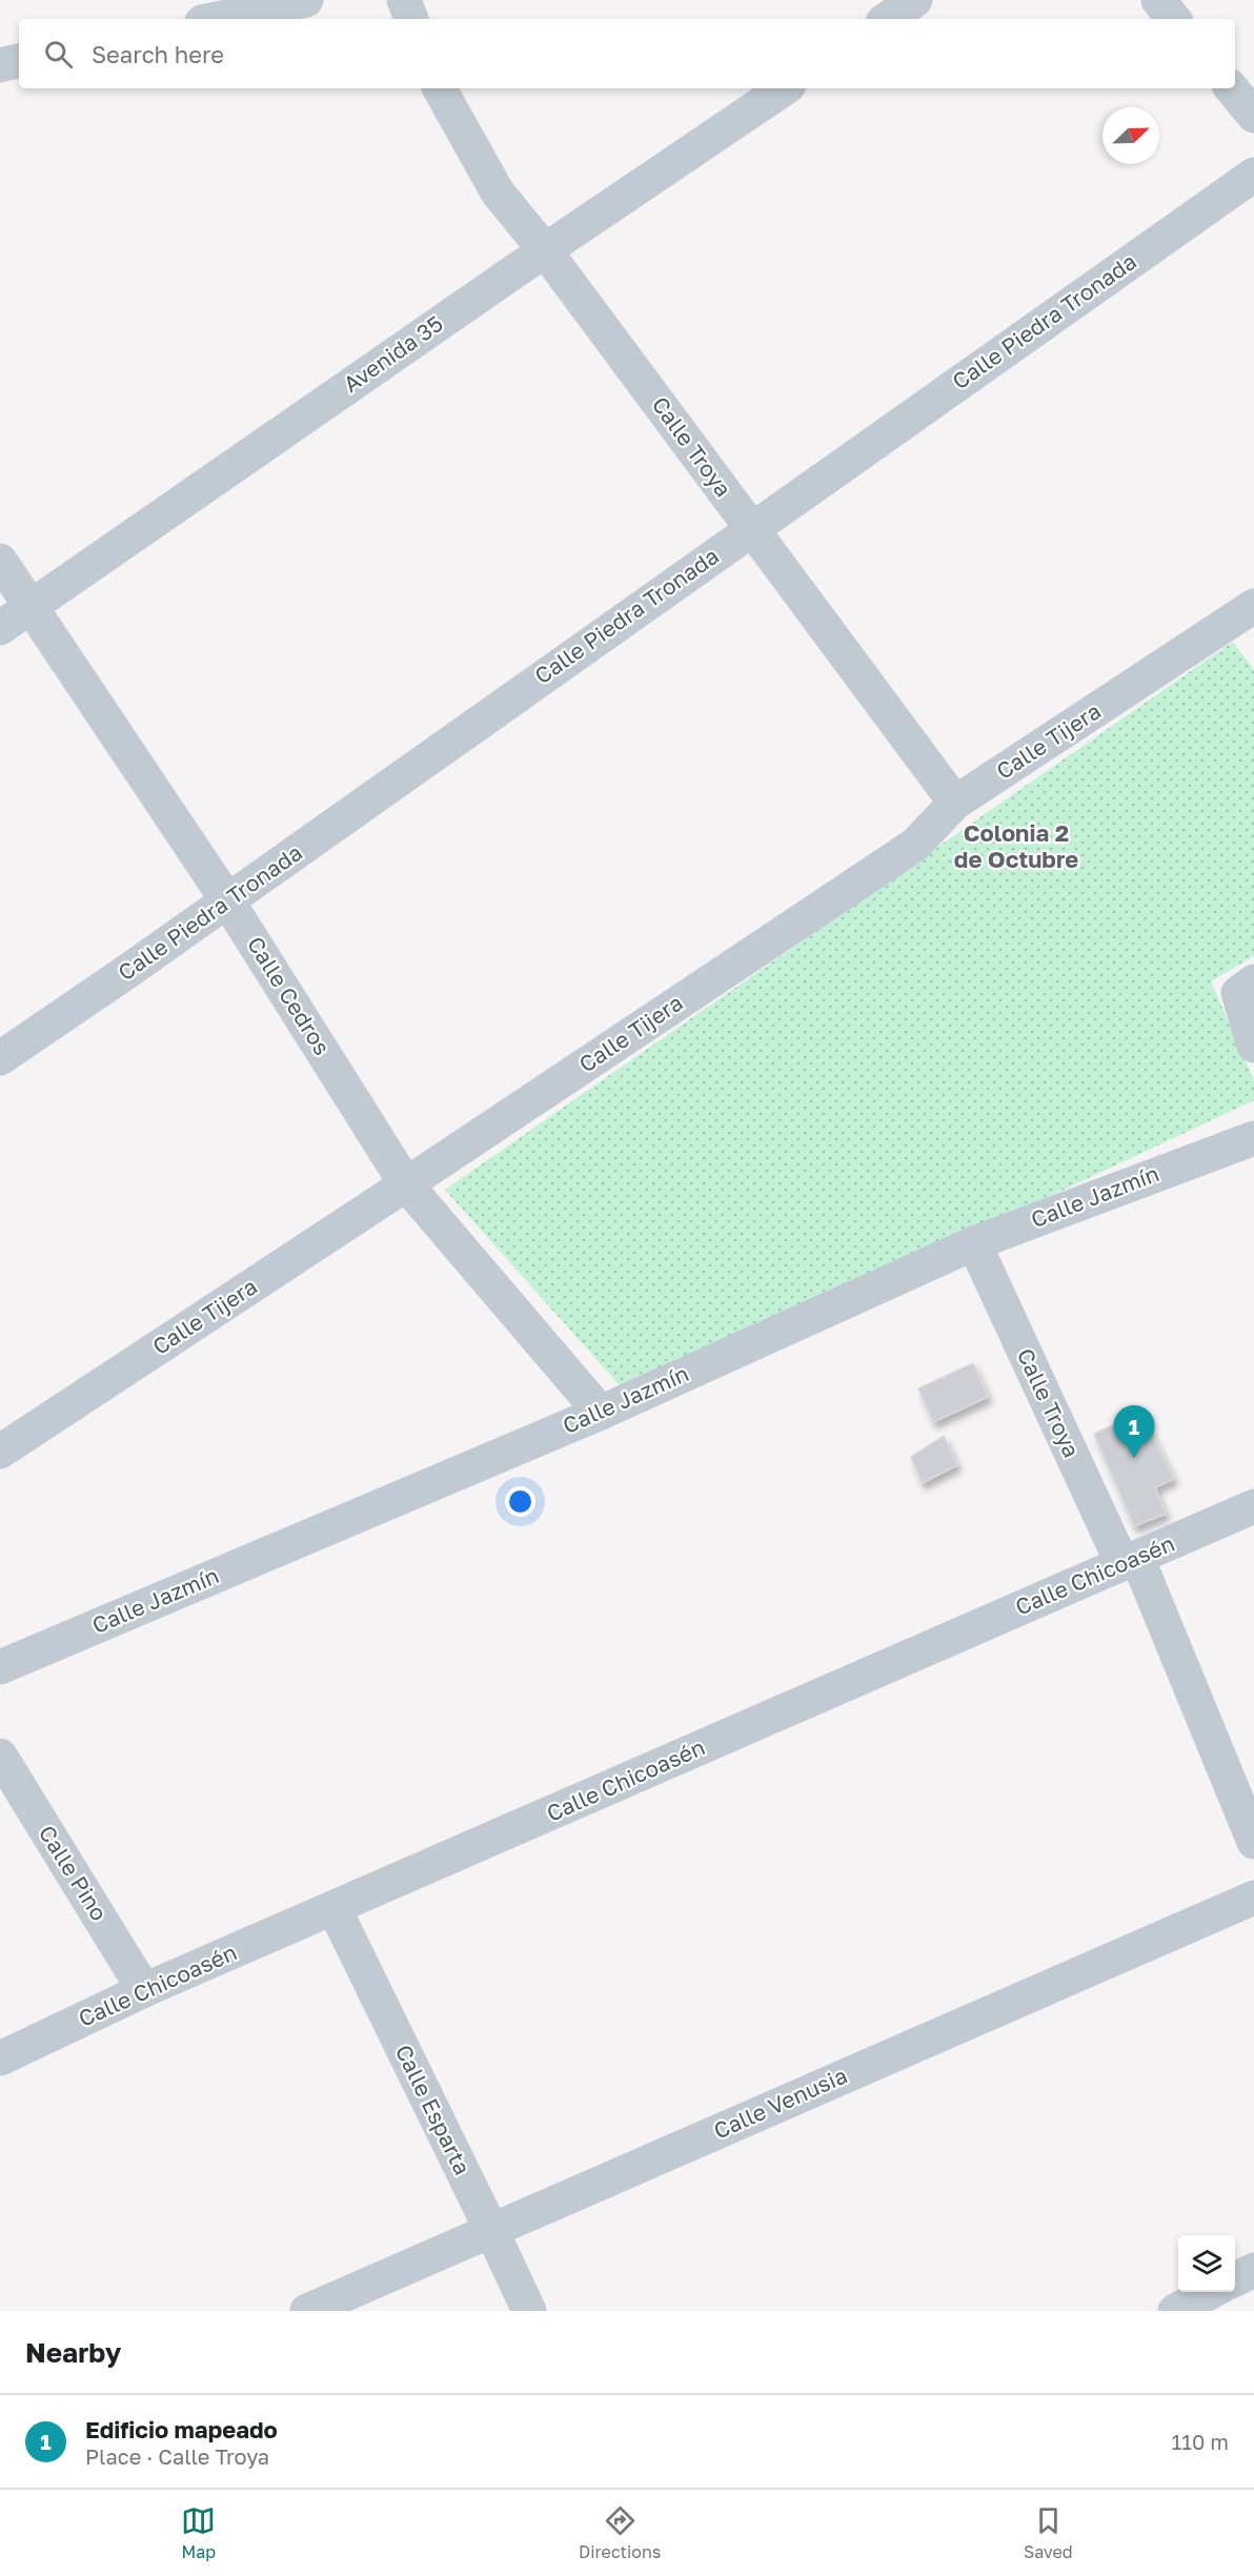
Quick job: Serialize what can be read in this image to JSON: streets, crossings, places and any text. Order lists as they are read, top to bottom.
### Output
{
  "streets": {
    "street": [
      "Calle Piedra Tronada",
      "Avenida 35",
      "Calle Troya",
      "Calle Tijera",
      "Calle Cedros",
      "Calle Jazmín",
      "Calle Chicoasén",
      "Calle Pino",
      "Calle Venusia",
      "Calle Esparta"
    ]
  },
  "crossings": [
    ["Calle Piedra Tronada", "Calle Troya"],
    ["Calle Piedra Tronada", "Calle Cedros"],
    ["Avenida 35", "Calle Troya"],
    ["Avenida 35", "Calle Cedros"],
    ["Calle Troya", "Calle Tijera"],
    ["Calle Troya", "Calle Jazmín"],
    ["Calle Troya", "Calle Chicoasén"],
    ["Calle Tijera", "Calle Cedros"],
    ["Calle Cedros", "Calle Jazmín"],
    ["Calle Chicoasén", "Calle Pino"],
    ["Calle Chicoasén", "Calle Esparta"],
    ["Calle Venusia", "Calle Esparta"]
  ],
  "districts": ["Colonia 2 de Octubre"],
  "north": "top right",
  "page": {
    "search": "Search here",
    "pins": "1",
    "heading": "Nearby",
    "list": [
      {
        "mark": "1",
        "name": "Edificio mapeado",
        "note": "Place · Calle Troya",
        "value": "110 m"
      }
    ],
    "nav": ["Map", "Directions", "Saved"]
  }
}
